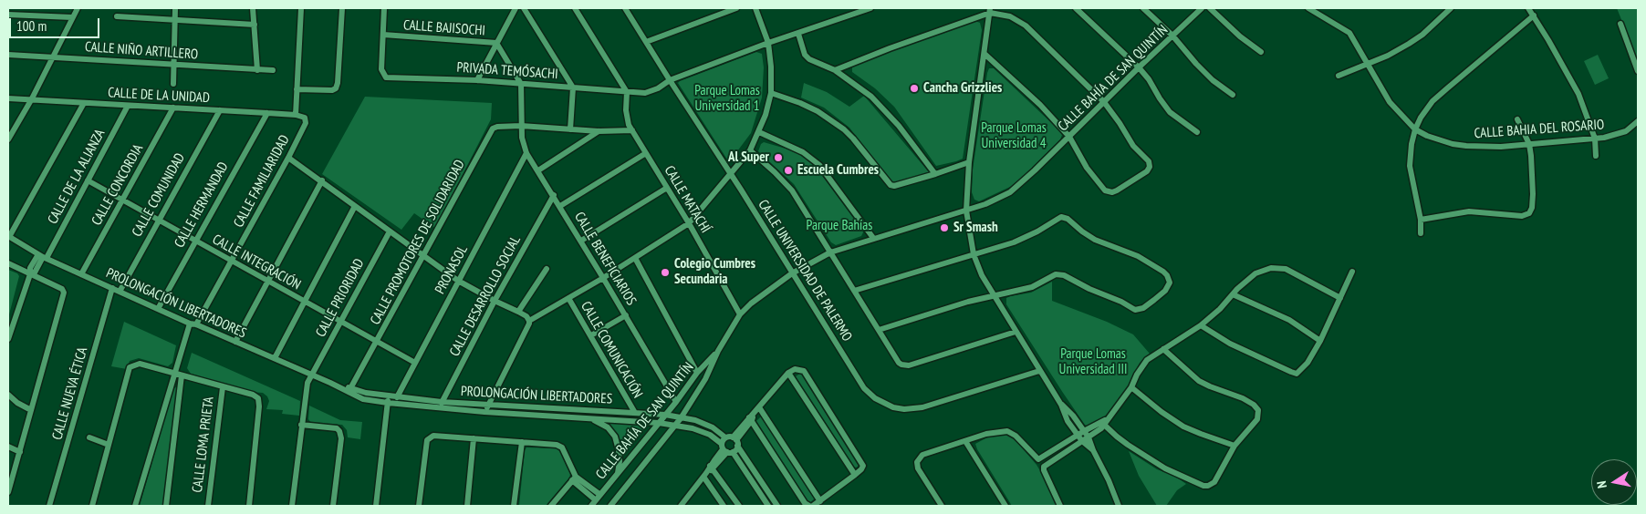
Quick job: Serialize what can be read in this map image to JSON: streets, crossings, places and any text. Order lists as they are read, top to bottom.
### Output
{
  "streets": {
    "street": [
      "CALLE BAJISOCHI",
      "CALLE NIÑO ARTILLERO",
      "PRIVADA TEMÓSACHI",
      "CALLE BAHÍA DE SAN QUINTÍN",
      "CALLE DE LA UNIDAD",
      "CALLE BAHIA DEL ROSARIO",
      "CALLE DE LA ALIANZA",
      "CALLE FAMILIARIDAD",
      "CALLE CONCORDIA",
      "CALLE COMUNIDAD",
      "CALLE MATACHÍ",
      "CALLE HERMANDAD",
      "CALLE PROMOTORES DE SOLIDARIDAD",
      "CALLE BENEFICIARIOS",
      "CALLE INTEGRACIÓN",
      "PRONASOL",
      "CALLE UNIVERSIDAD DE PALERMO",
      "CALLE DESARROLLO SOCIAL",
      "CALLE PRIORIDAD",
      "PROLONGACIÓN LIBERTADORES",
      "CALLE COMUNICACIÓN",
      "CALLE NUEVA ÉTICA",
      "CALLE LOMA PRIETA"
    ]
  },
  "crossings": [
    ["CALLE BAJISOCHI", "PRIVADA TEMÓSACHI"],
    ["PRIVADA TEMÓSACHI", "CALLE MATACHÍ"],
    ["PRIVADA TEMÓSACHI", "CALLE UNIVERSIDAD DE PALERMO"],
    ["CALLE BAHÍA DE SAN QUINTÍN", "CALLE MATACHÍ"],
    ["CALLE BAHÍA DE SAN QUINTÍN", "CALLE BENEFICIARIOS"],
    ["CALLE BAHÍA DE SAN QUINTÍN", "CALLE UNIVERSIDAD DE PALERMO"],
    ["CALLE BAHÍA DE SAN QUINTÍN", "PROLONGACIÓN LIBERTADORES"],
    ["CALLE DE LA UNIDAD", "CALLE DE LA ALIANZA"],
    ["CALLE DE LA UNIDAD", "CALLE FAMILIARIDAD"],
    ["CALLE DE LA UNIDAD", "CALLE CONCORDIA"],
    ["CALLE DE LA UNIDAD", "CALLE COMUNIDAD"],
    ["CALLE DE LA UNIDAD", "CALLE HERMANDAD"],
    ["CALLE DE LA ALIANZA", "CALLE INTEGRACIÓN"],
    ["CALLE DE LA ALIANZA", "PROLONGACIÓN LIBERTADORES"],
    ["CALLE FAMILIARIDAD", "CALLE INTEGRACIÓN"],
    ["CALLE FAMILIARIDAD", "PROLONGACIÓN LIBERTADORES"],
    ["CALLE CONCORDIA", "CALLE INTEGRACIÓN"],
    ["CALLE CONCORDIA", "PROLONGACIÓN LIBERTADORES"],
    ["CALLE COMUNIDAD", "CALLE INTEGRACIÓN"],
    ["CALLE COMUNIDAD", "PROLONGACIÓN LIBERTADORES"],
    ["CALLE HERMANDAD", "CALLE INTEGRACIÓN"],
    ["CALLE HERMANDAD", "PROLONGACIÓN LIBERTADORES"],
    ["CALLE PROMOTORES DE SOLIDARIDAD", "CALLE BENEFICIARIOS"],
    ["CALLE PROMOTORES DE SOLIDARIDAD", "CALLE INTEGRACIÓN"],
    ["CALLE PROMOTORES DE SOLIDARIDAD", "PROLONGACIÓN LIBERTADORES"],
    ["CALLE BENEFICIARIOS", "PRONASOL"],
    ["CALLE BENEFICIARIOS", "CALLE DESARROLLO SOCIAL"],
    ["CALLE INTEGRACIÓN", "PRONASOL"],
    ["CALLE INTEGRACIÓN", "CALLE PRIORIDAD"],
    ["PRONASOL", "PROLONGACIÓN LIBERTADORES"],
    ["CALLE DESARROLLO SOCIAL", "PROLONGACIÓN LIBERTADORES"],
    ["CALLE PRIORIDAD", "PROLONGACIÓN LIBERTADORES"],
    ["PROLONGACIÓN LIBERTADORES", "CALLE COMUNICACIÓN"],
    ["PROLONGACIÓN LIBERTADORES", "CALLE NUEVA ÉTICA"]
  ],
  "parks": [
    "Parque Lomas Universidad 1",
    "Parque Lomas Universidad 4",
    "Parque Bahías",
    "Parque Lomas Universidad III"
  ],
  "places": [
    "Cancha Grizzlies",
    "Al Super",
    "Escuela Cumbres",
    "Sr Smash",
    "Colegio Cumbres Secundaria"
  ],
  "scale_bar": "100 m",
  "north": "left"
}
